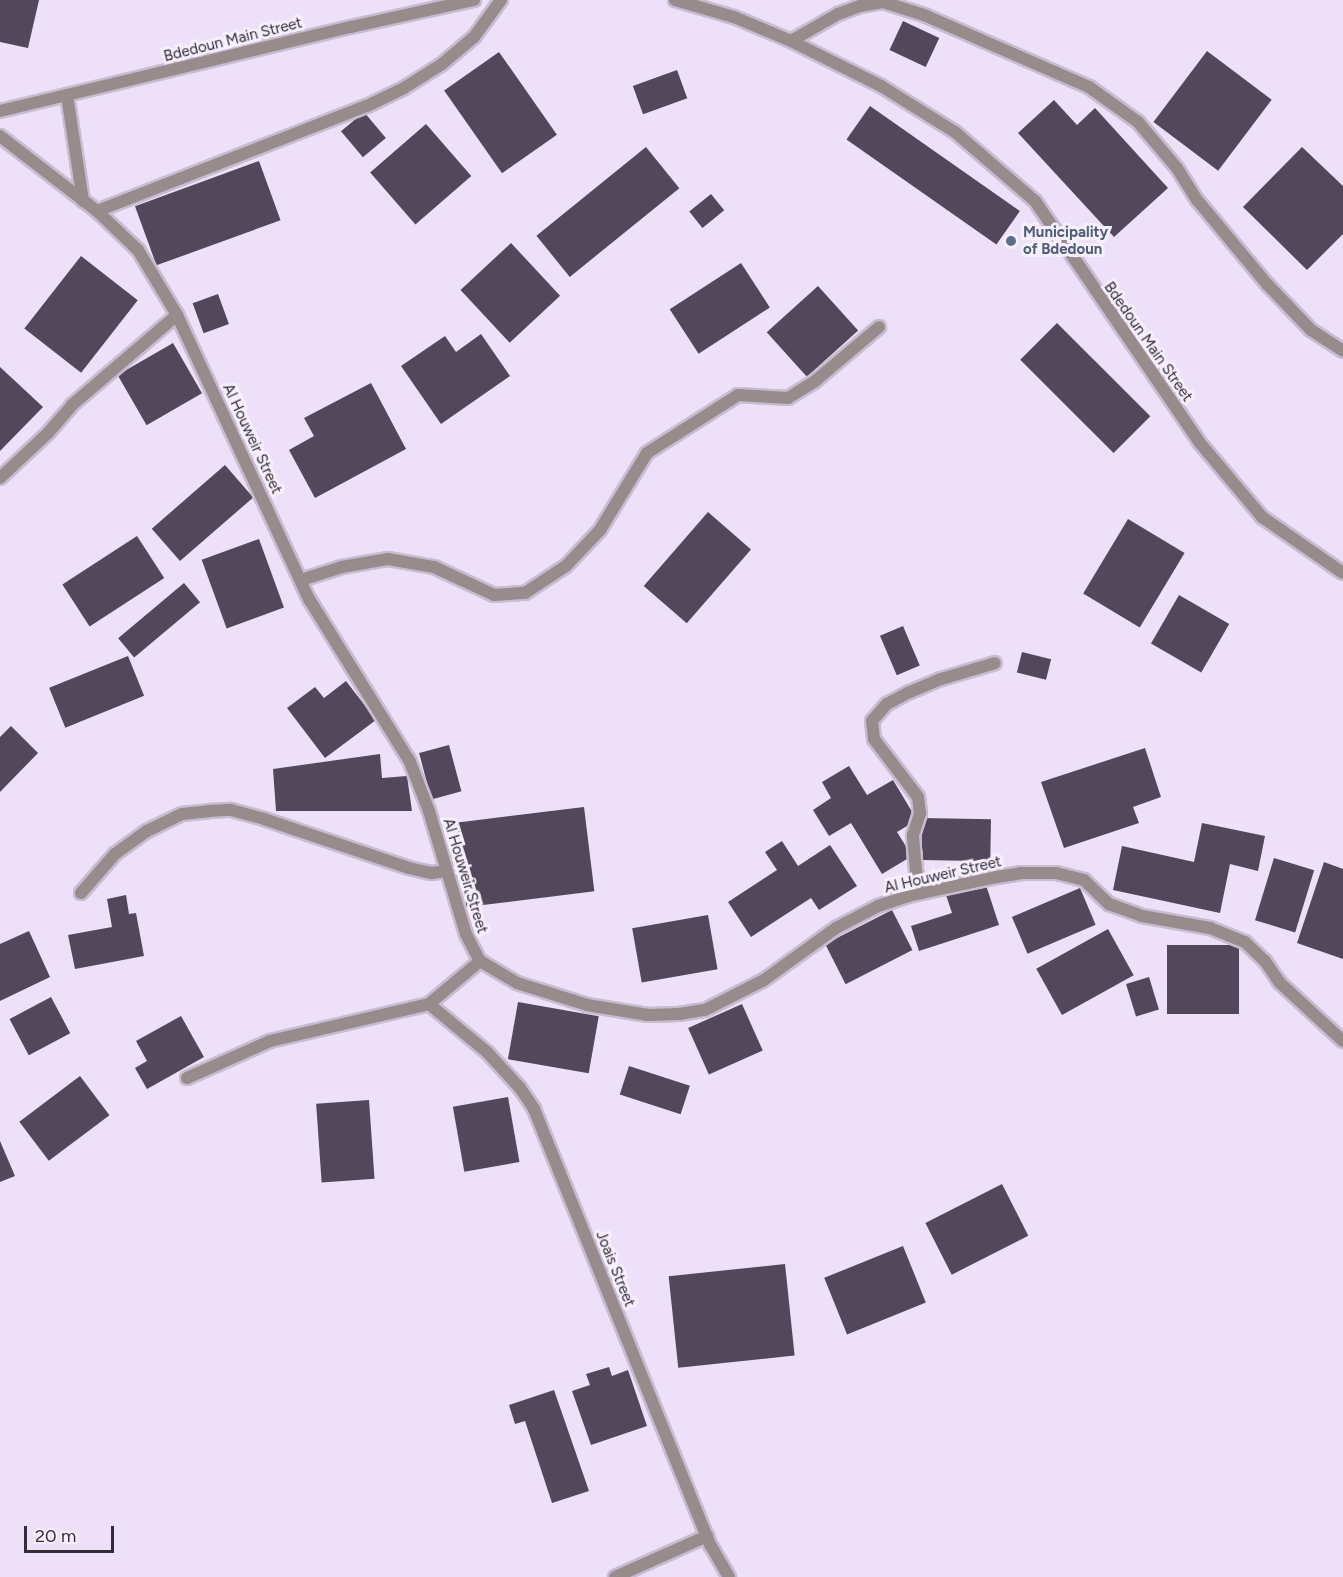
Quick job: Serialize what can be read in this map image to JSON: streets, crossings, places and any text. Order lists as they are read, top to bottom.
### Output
{
  "streets": {
    "street": ["Bdedoun Main Street", "Al Houweir Street", "Joais Street"]
  },
  "places": ["Municipality of Bdedoun"],
  "scale_bar": "20 m"
}
